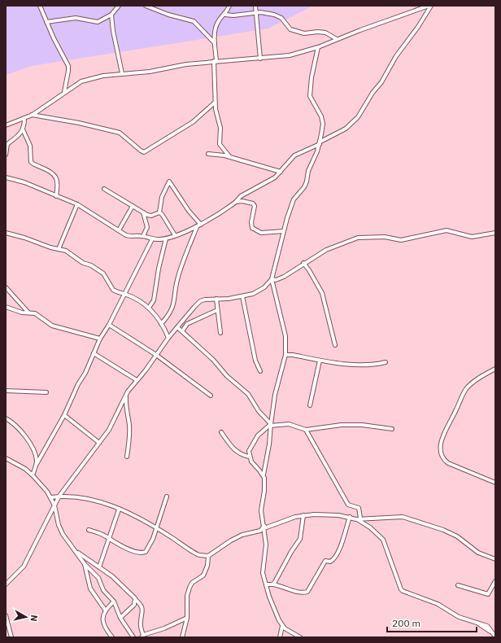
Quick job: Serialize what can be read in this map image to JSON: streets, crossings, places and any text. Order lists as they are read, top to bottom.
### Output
{
  "scale_bar": "200 m",
  "north": "right"
}
